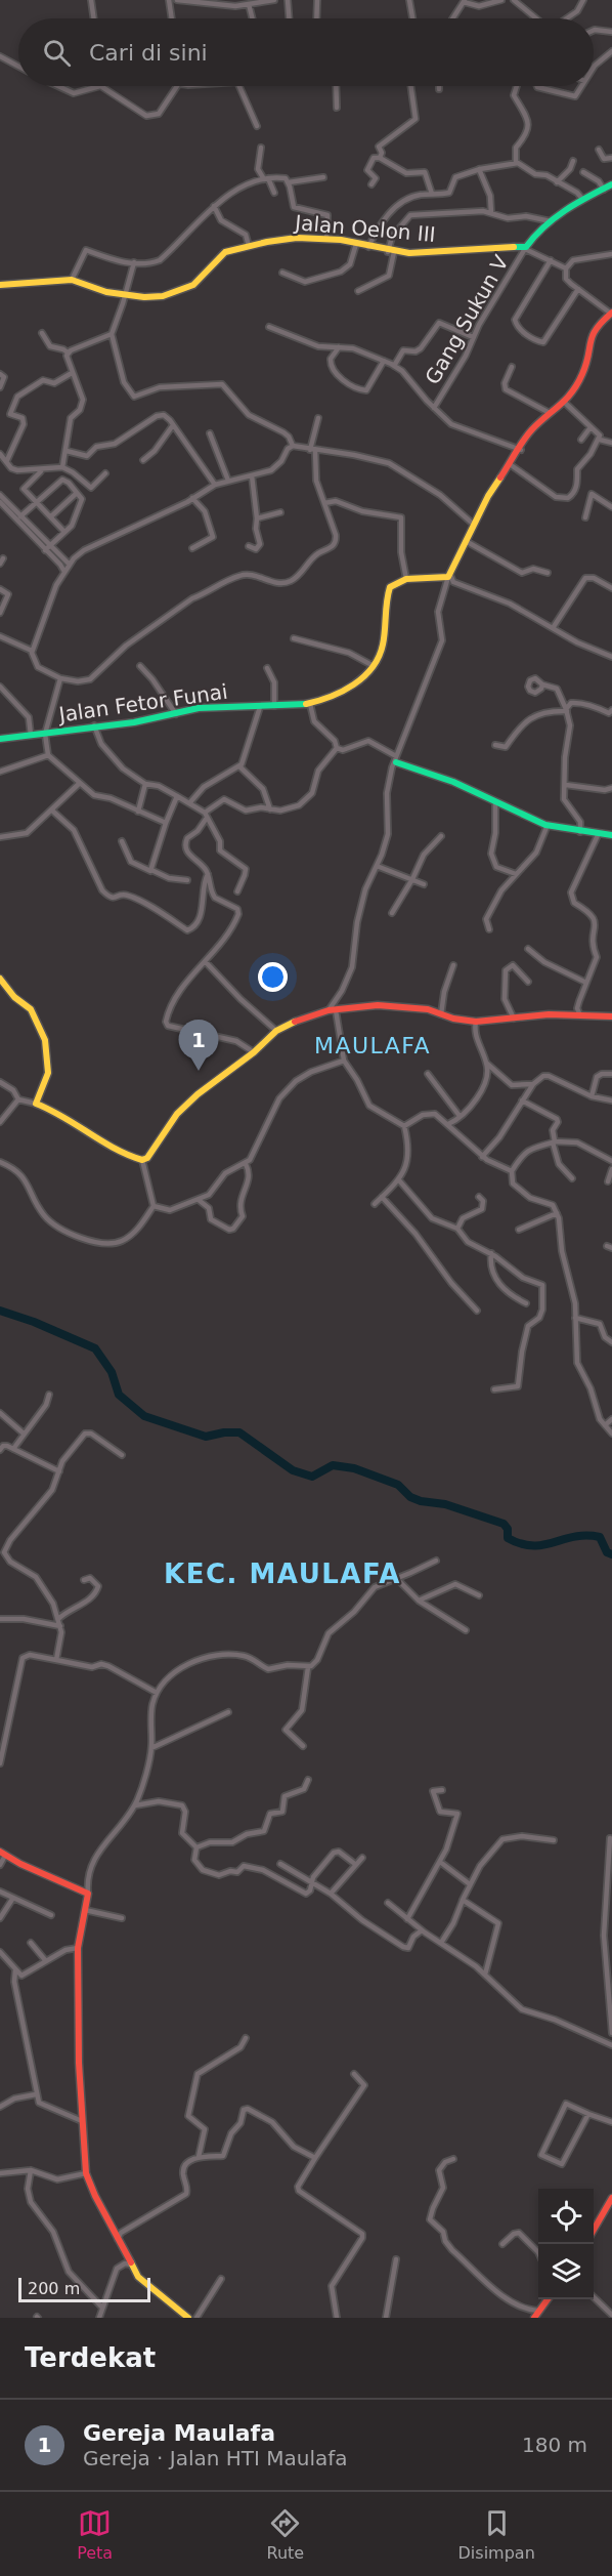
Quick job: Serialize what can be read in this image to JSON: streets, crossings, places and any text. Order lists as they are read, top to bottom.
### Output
{
  "streets": {
    "street": ["Jalan Oelon III", "Gang Sukun V", "Jalan Fetor Funai"]
  },
  "crossings": [
    ["Jalan Oelon III", "Gang Sukun V"]
  ],
  "districts": ["MAULAFA", "KEC. MAULAFA"],
  "scale_bar": "200 m",
  "page": {
    "search": "Cari di sini",
    "pins": "1",
    "scale": "200 m",
    "heading": "Terdekat",
    "list": [
      {
        "mark": "1",
        "name": "Gereja Maulafa",
        "note": "Gereja · Jalan HTI Maulafa",
        "value": "180 m"
      }
    ],
    "nav": ["Peta", "Rute", "Disimpan"]
  }
}
